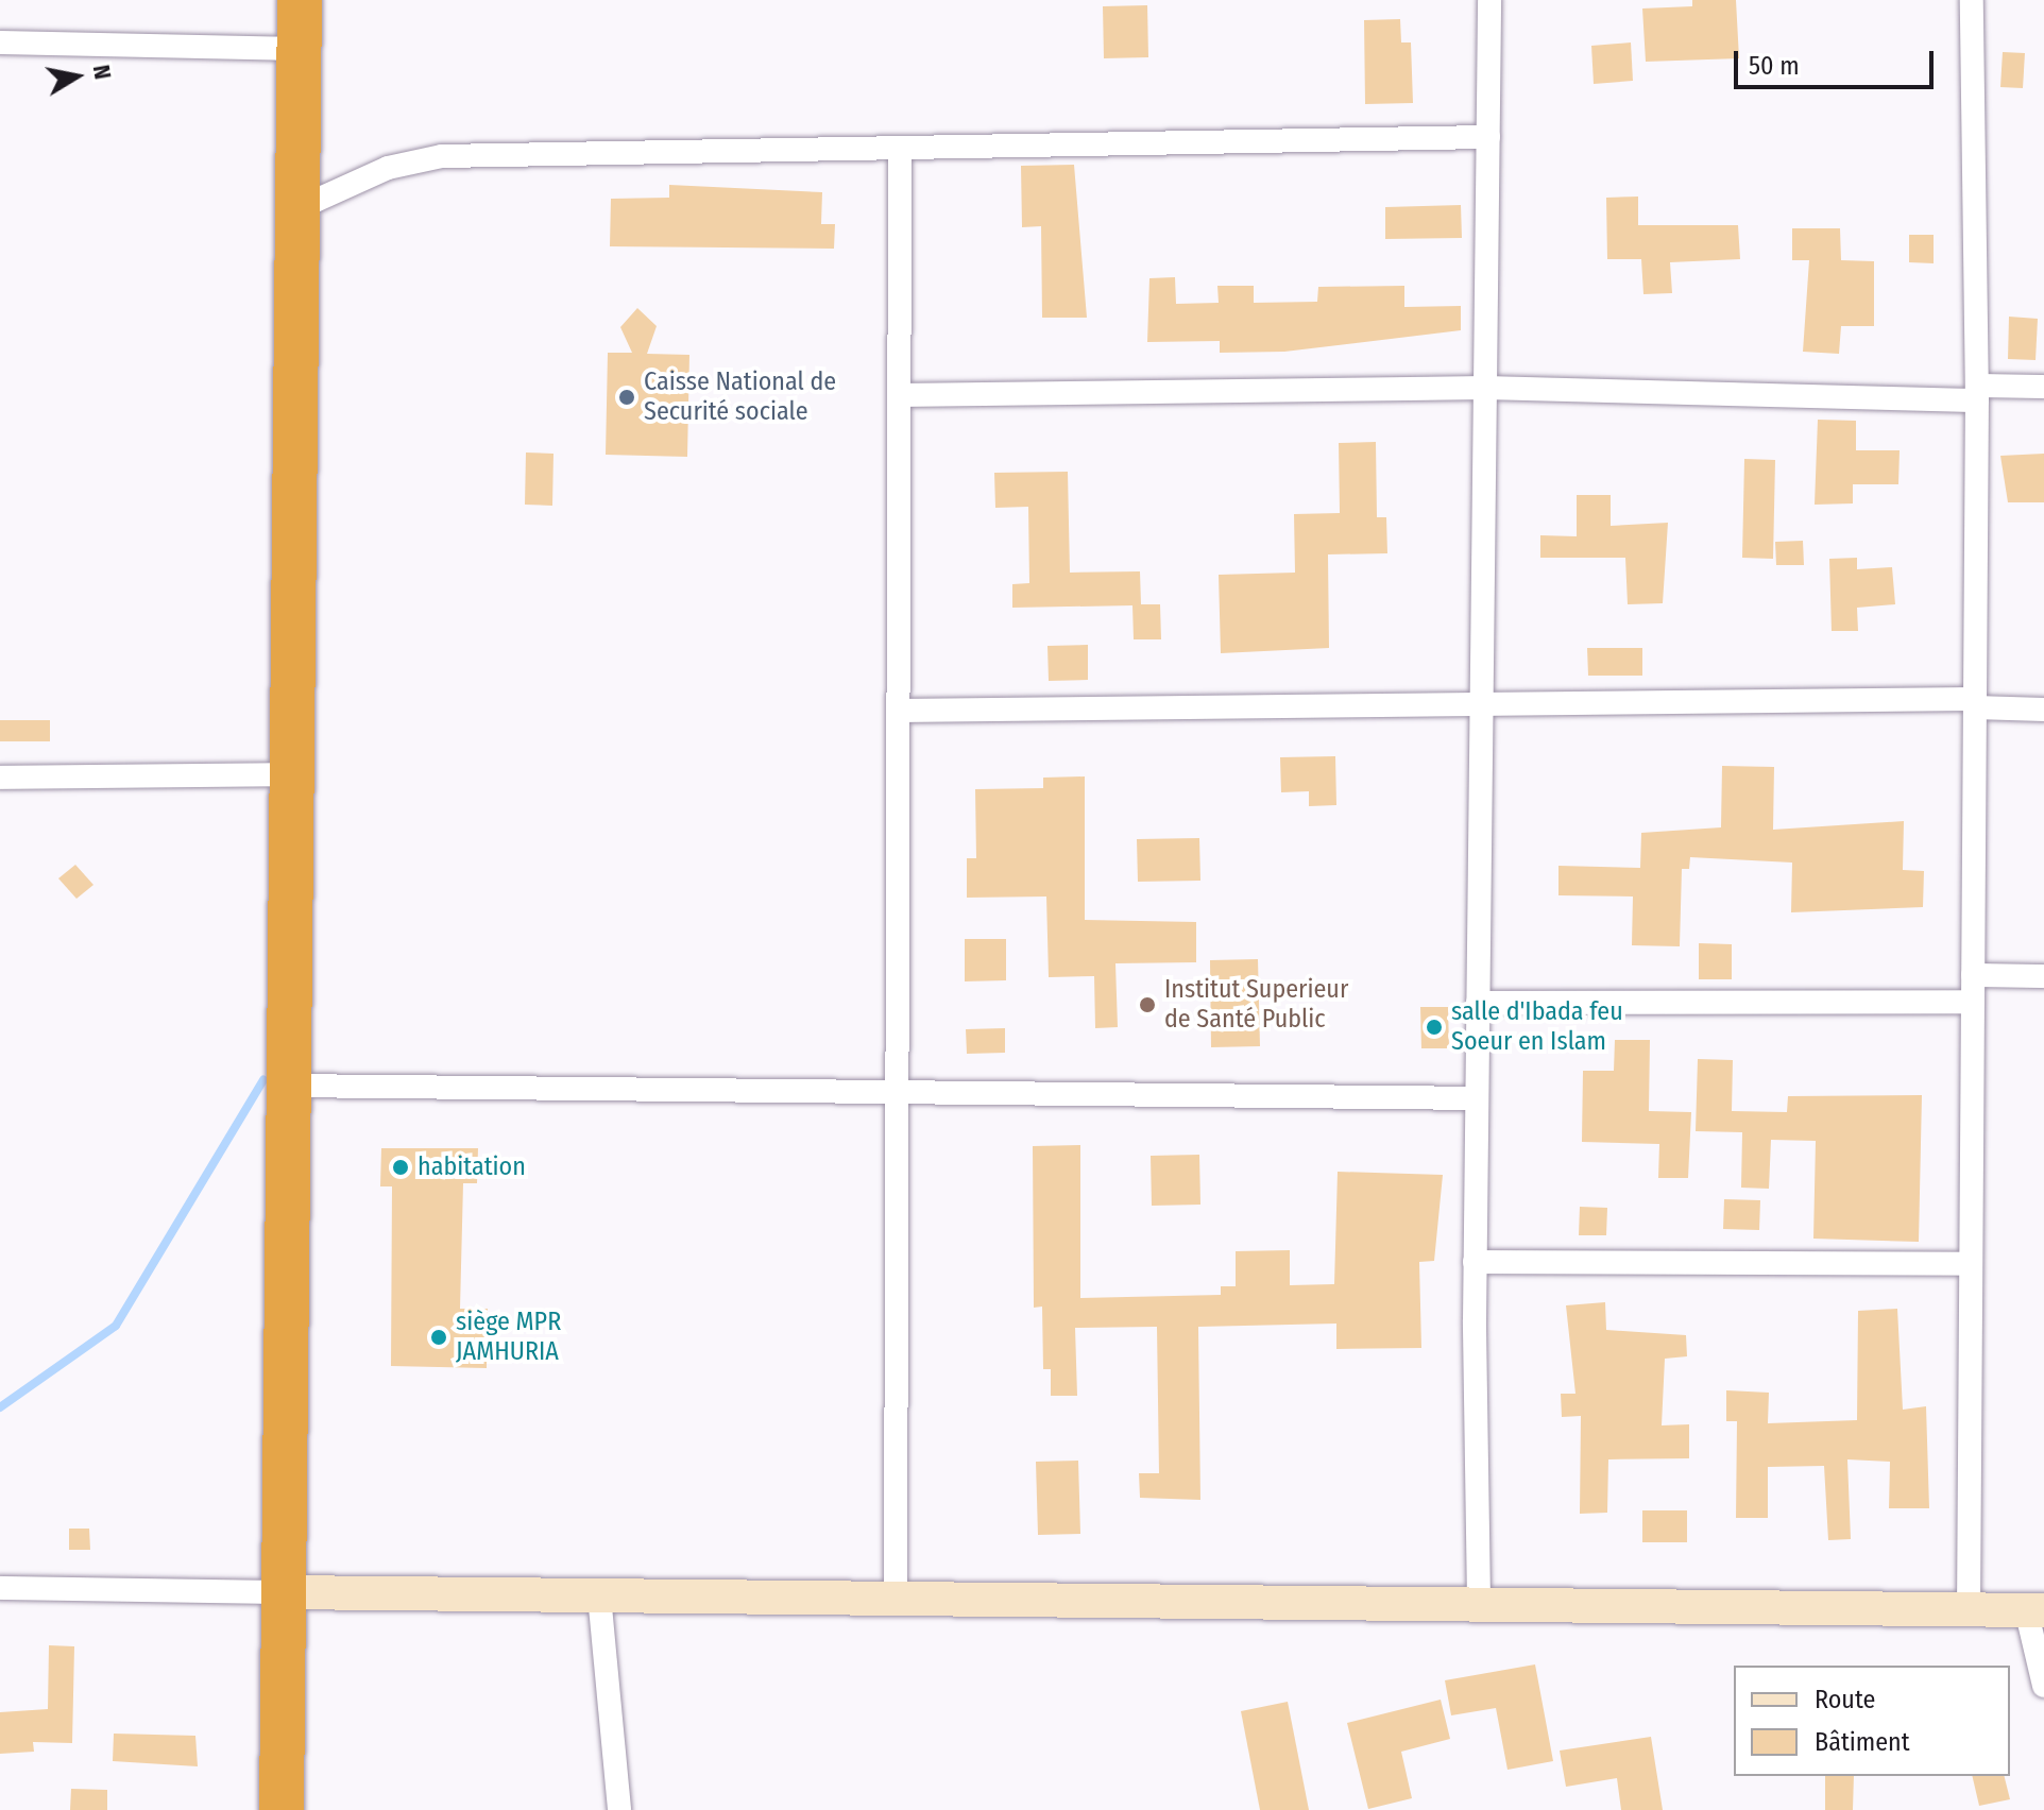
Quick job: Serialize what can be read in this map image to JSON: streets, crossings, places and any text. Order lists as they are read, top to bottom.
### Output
{
  "places": [
    "Caisse National de Securité sociale",
    "Institut Superieur de Santé Public",
    "salle d'Ibada feu Soeur en Islam",
    "habitation",
    "siège MPR JAMHURIA"
  ],
  "legend": ["Route", "Bâtiment"],
  "scale_bar": "50 m",
  "north": "right"
}
